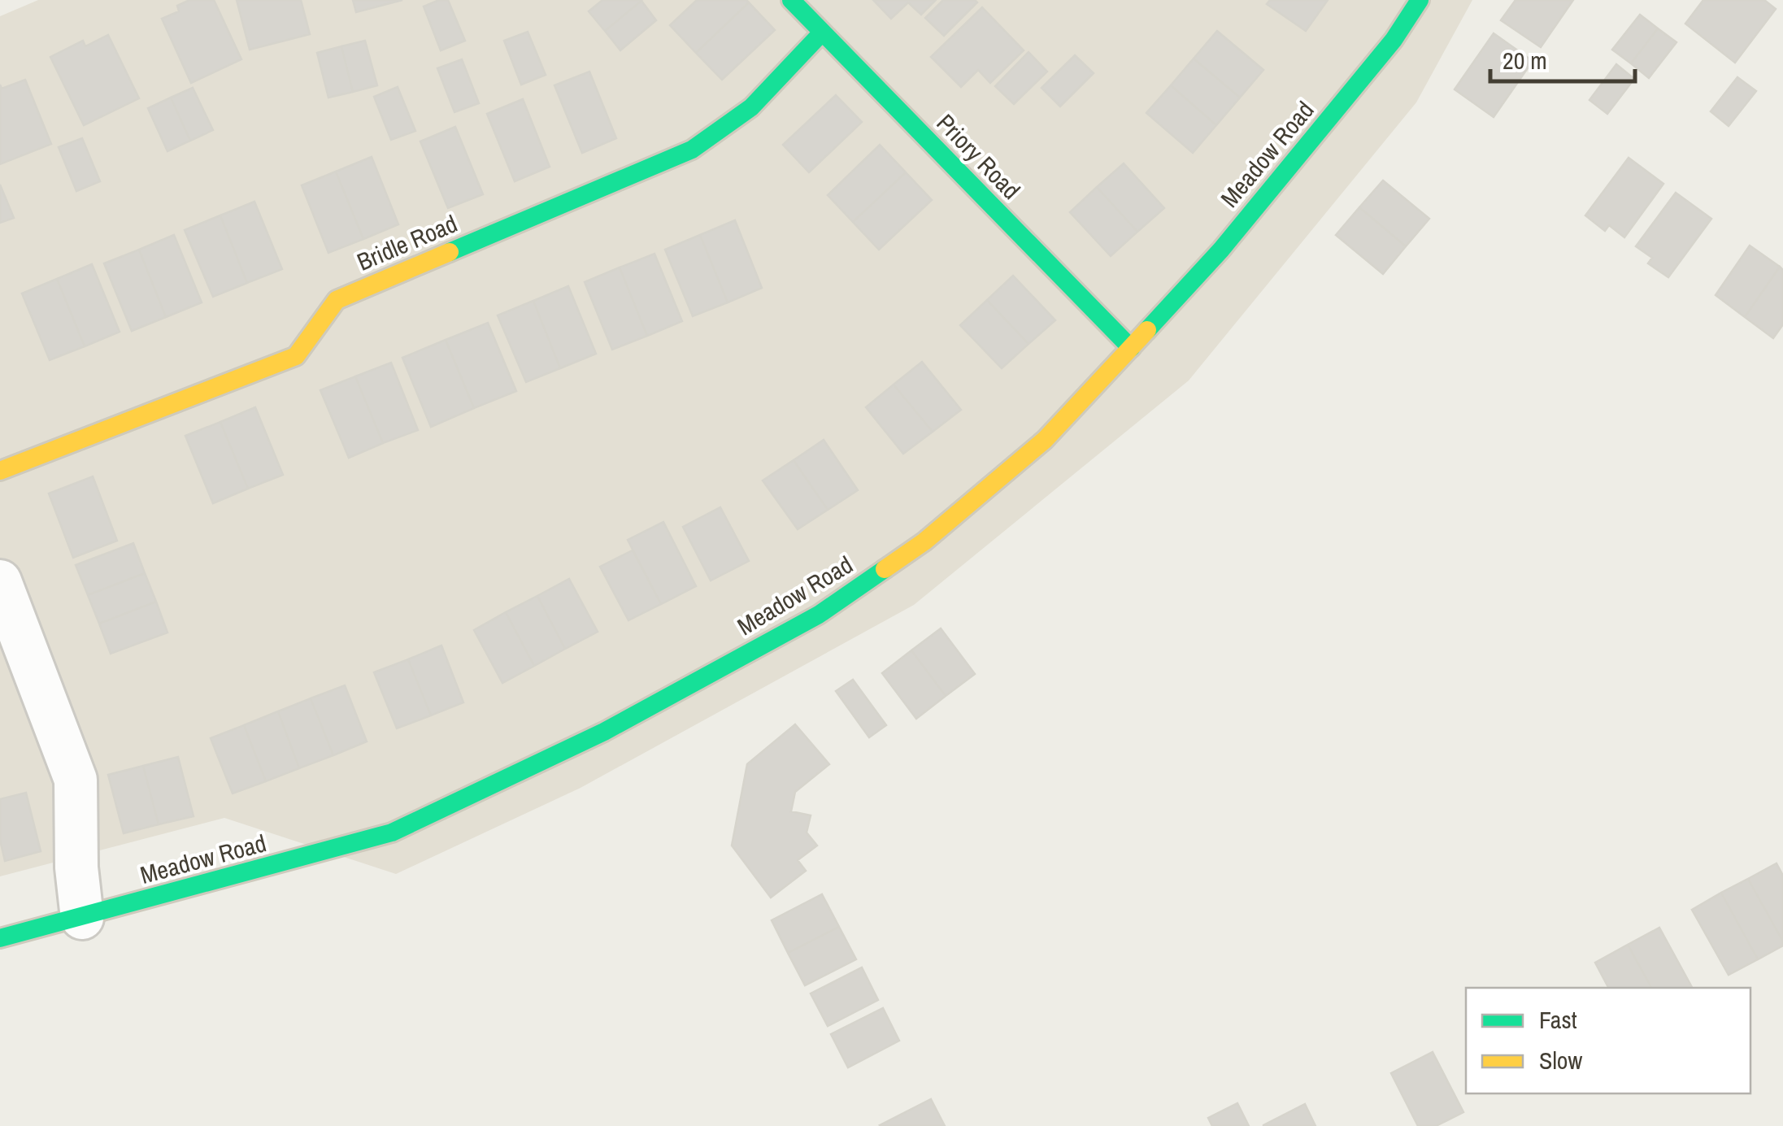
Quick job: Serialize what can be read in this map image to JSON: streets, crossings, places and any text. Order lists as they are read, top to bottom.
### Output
{
  "streets": {
    "street": ["Meadow Road", "Priory Road", "Bridle Road"]
  },
  "crossings": [
    ["Meadow Road", "Priory Road"],
    ["Priory Road", "Bridle Road"]
  ],
  "legend": ["Fast", "Slow"],
  "scale_bar": "20 m"
}
